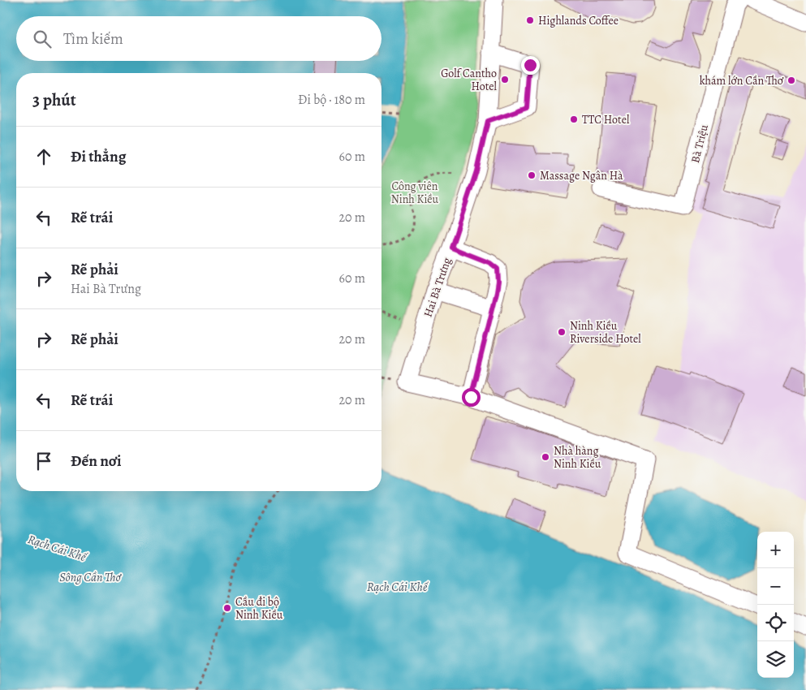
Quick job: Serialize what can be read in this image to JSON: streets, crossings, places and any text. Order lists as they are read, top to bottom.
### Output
{
  "streets": {
    "street": ["Bà Triệu", "Hai Bà Trưng"]
  },
  "water": ["Rạch Cái Khế", "Sông Cần Thơ"],
  "parks": ["Công viên Ninh Kiều"],
  "places": [
    "Highlands Coffee",
    "Golf Cantho Hotel",
    "khám lớn Cần Thơ",
    "TTC Hotel",
    "Massage Ngân Hà",
    "Ninh Kiều Riverside Hotel",
    "Nhà hàng Ninh Kiều",
    "Cầu đi bộ Ninh Kiều"
  ],
  "page": {
    "search": "Tìm kiếm",
    "heading": ["3 phút", "Đi bộ · 180 m"],
    "list": [
      ["Đi thẳng", "60 m"],
      ["Rẽ trái", "20 m"],
      ["Rẽ phải", "Hai Bà Trưng", "60 m"],
      ["Rẽ phải", "20 m"],
      ["Rẽ trái", "20 m"],
      "Đến nơi"
    ],
    "map_buttons": ["+", "−"]
  }
}
